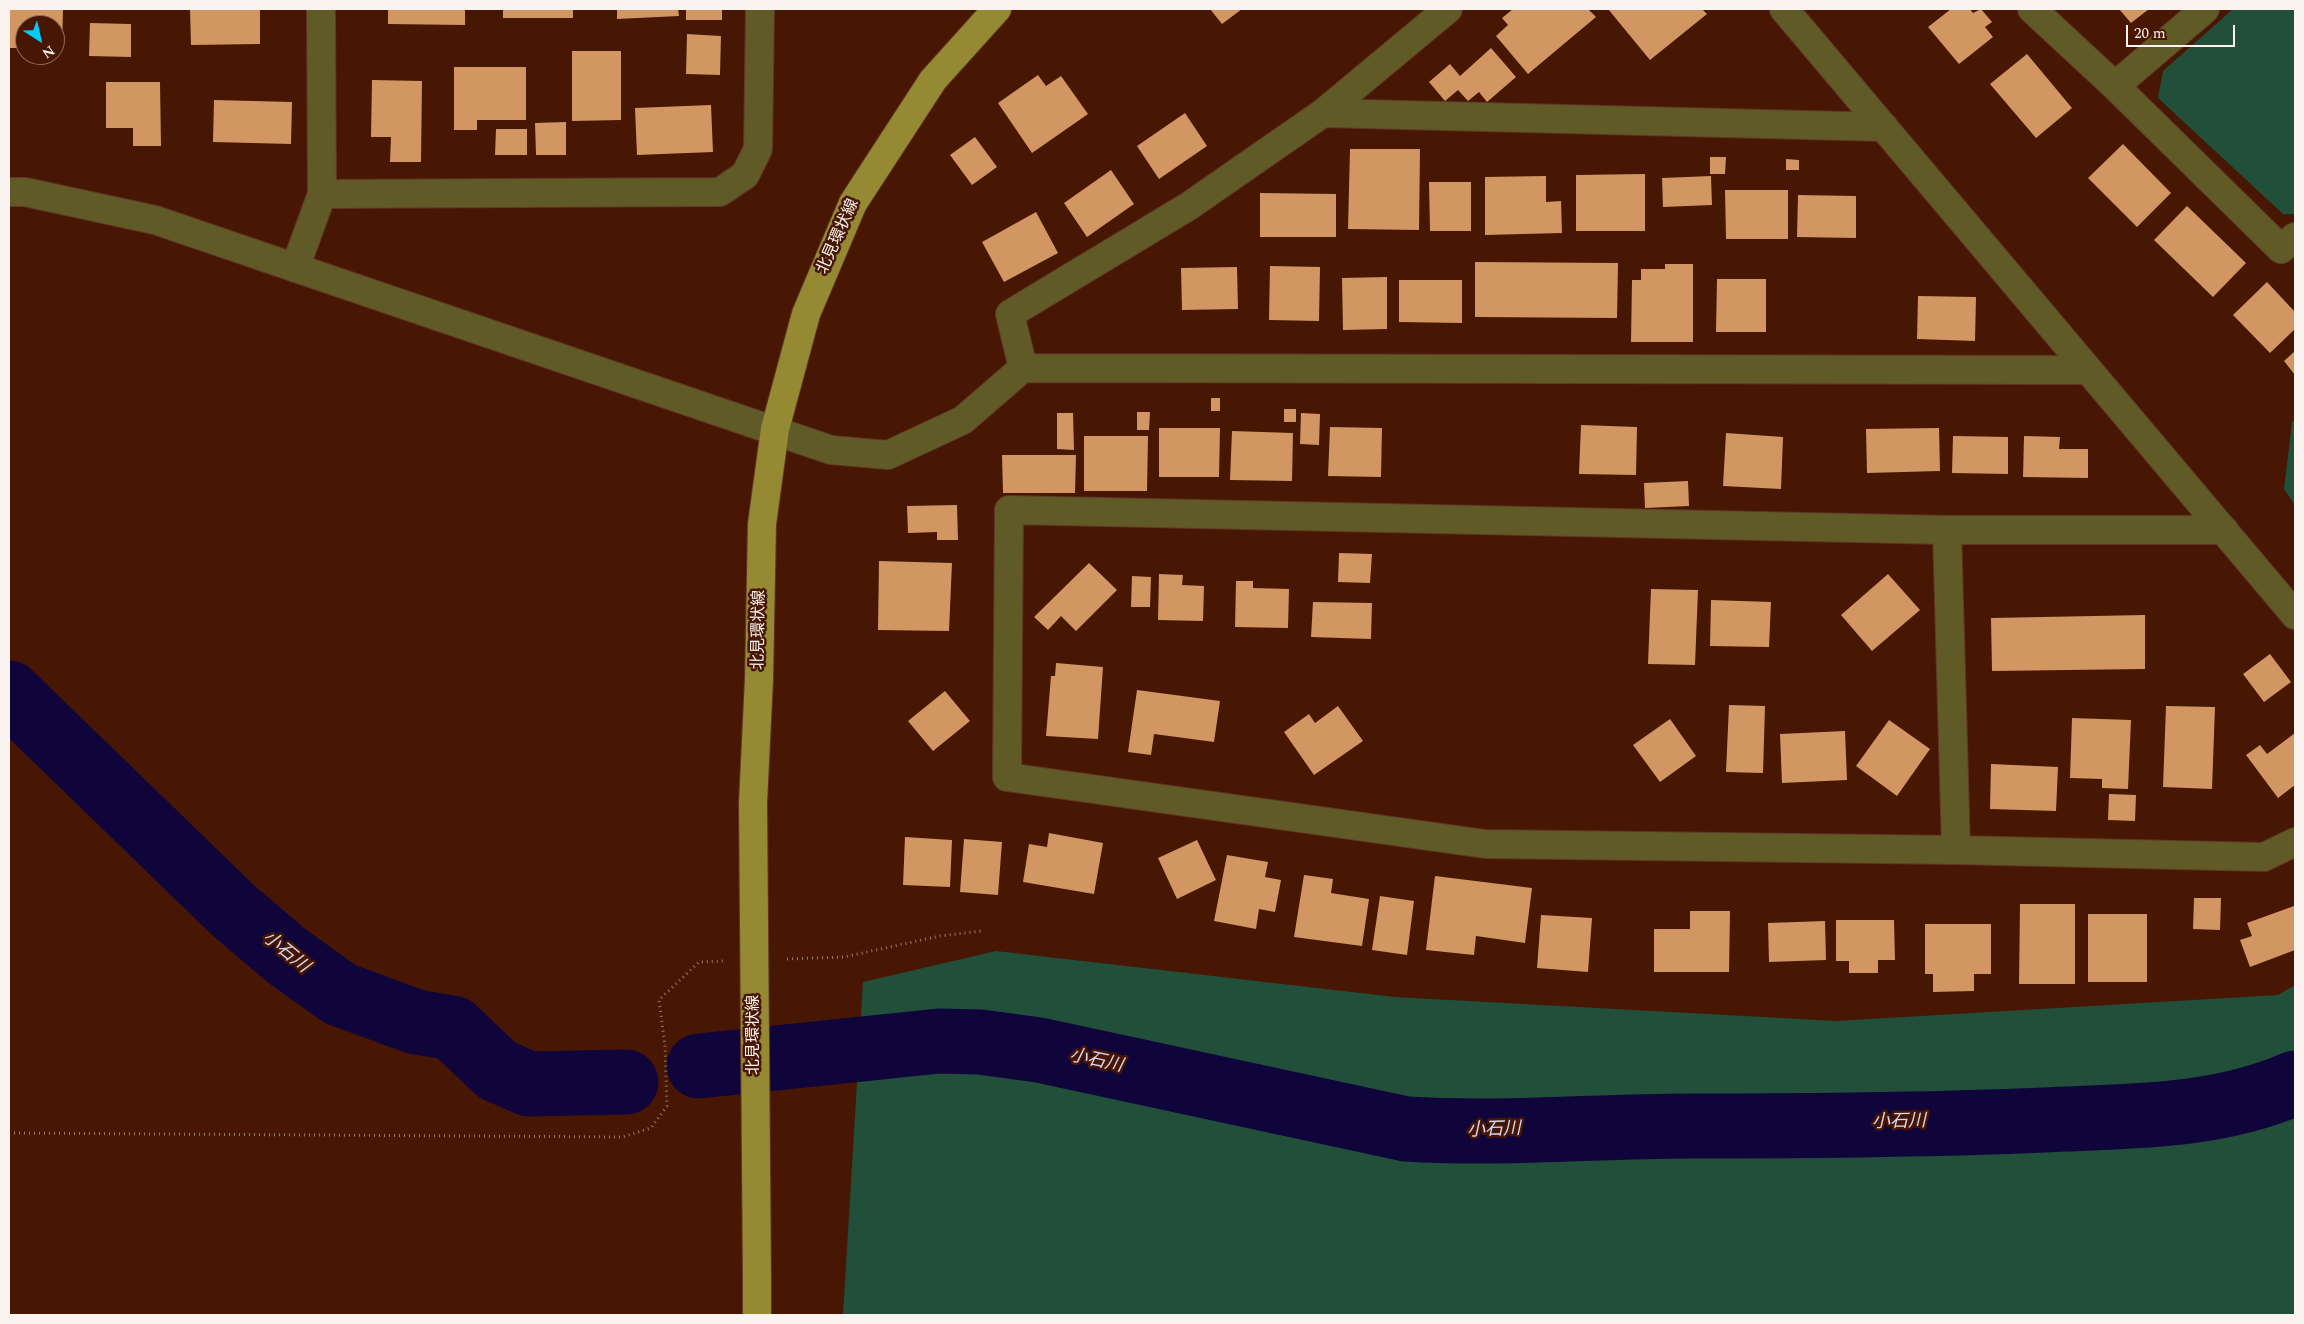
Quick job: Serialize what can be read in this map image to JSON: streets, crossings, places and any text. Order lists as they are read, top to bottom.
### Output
{
  "streets": {
    "main road": ["北見環状線"]
  },
  "water": ["小石川"],
  "scale_bar": "20 m",
  "north": "bottom right"
}
